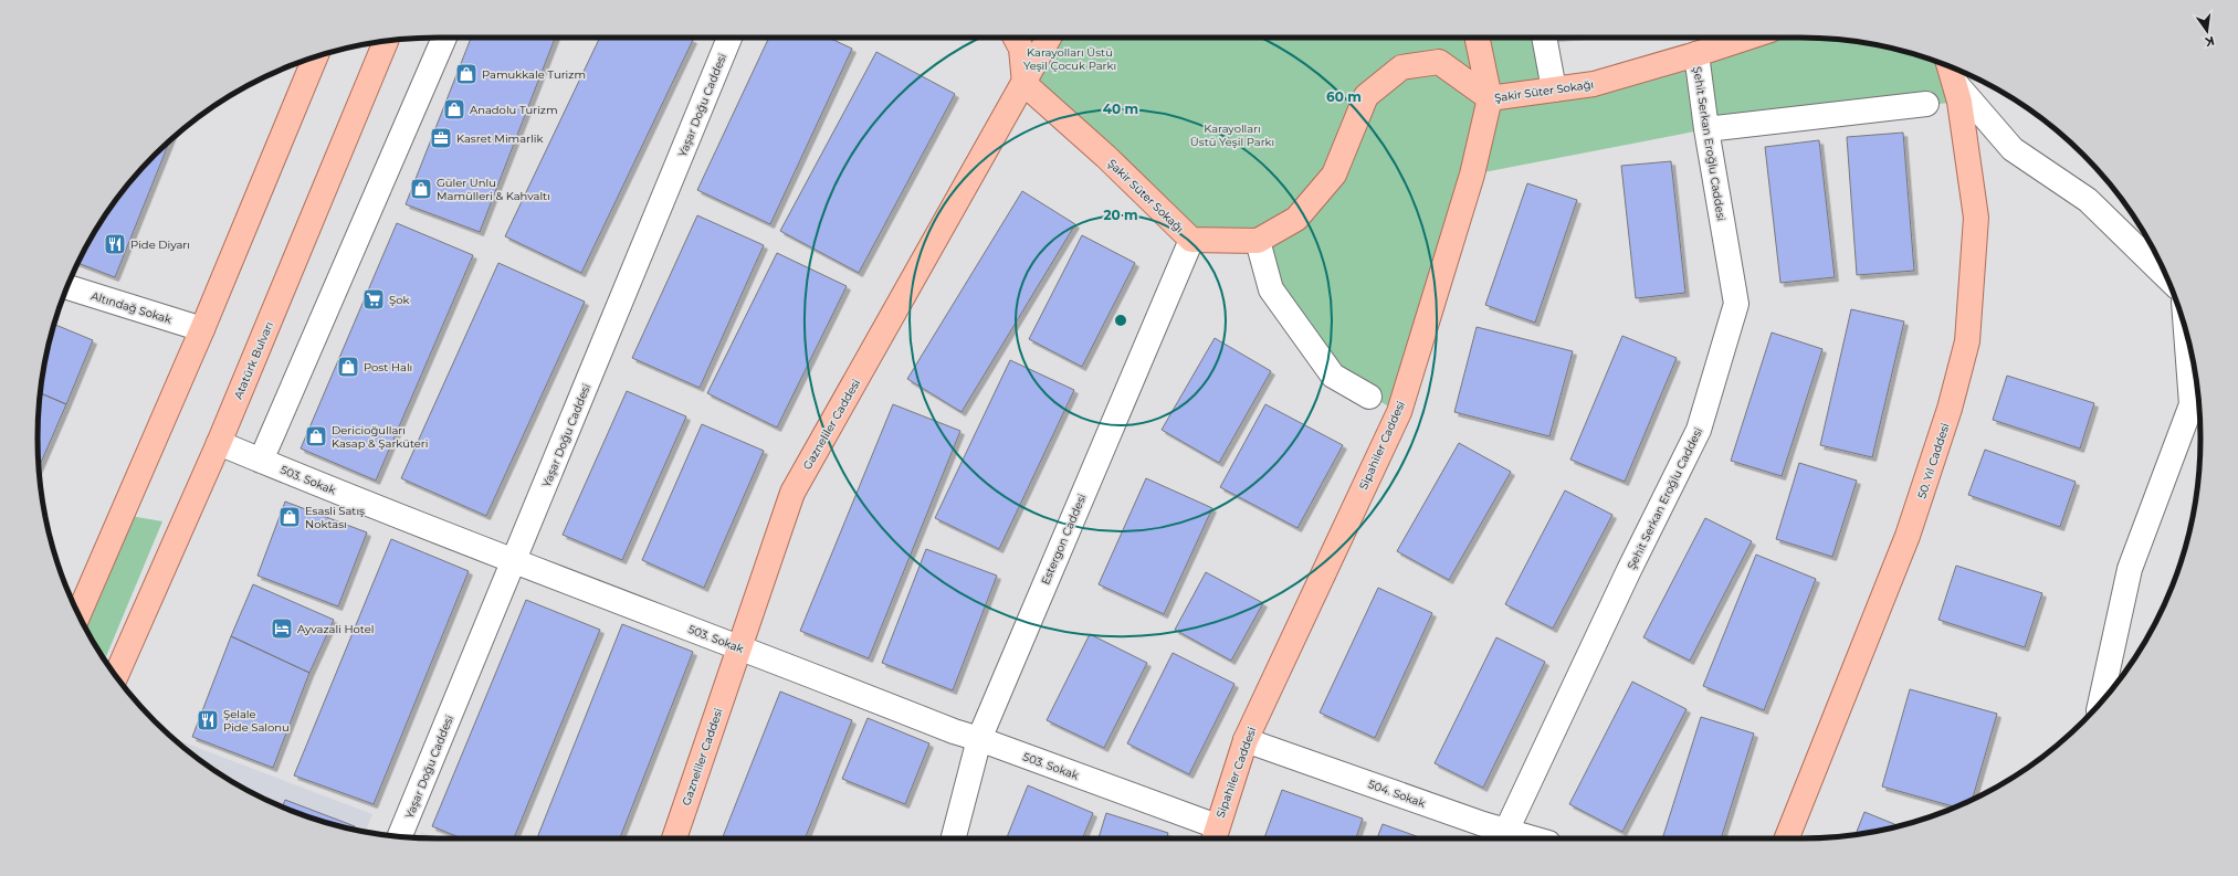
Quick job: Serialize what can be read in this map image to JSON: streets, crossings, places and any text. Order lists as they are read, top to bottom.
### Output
{
  "streets": {
    "main road": [
      "Şakir Süter Sokağı",
      "Atatürk Bulvarı",
      "Gazneliler Caddesi",
      "Sipahiler Caddesi",
      "50. Yıl Caddesi"
    ],
    "street": [
      "Yaşar Doğu Caddesi",
      "Şehit Serkan Eroğlu Caddesi",
      "Altındağ Sokak",
      "503. Sokak",
      "Estergon Caddesi",
      "504. Sokak"
    ]
  },
  "crossings": [
    ["Şakir Süter Sokağı", "Şehit Serkan Eroğlu Caddesi"],
    ["Şakir Süter Sokağı", "Gazneliler Caddesi"],
    ["Şakir Süter Sokağı", "Sipahiler Caddesi"],
    ["Şakir Süter Sokağı", "Estergon Caddesi"],
    ["Yaşar Doğu Caddesi", "503. Sokak"],
    ["Şehit Serkan Eroğlu Caddesi", "504. Sokak"],
    ["Atatürk Bulvarı", "503. Sokak"],
    ["Gazneliler Caddesi", "503. Sokak"],
    ["Sipahiler Caddesi", "503. Sokak"],
    ["Sipahiler Caddesi", "504. Sokak"],
    ["503. Sokak", "Estergon Caddesi"]
  ],
  "parks": ["Karayolları Üstü Yeşil Çocuk Parkı", "Karayolları Üstü Yeşil Parkı"],
  "places": {
    "shop": [
      "Pamukkale Turizm",
      "Anadolu Turizm",
      "Güler Unlu Mamülleri & Kahvaltı",
      "Post Halı",
      "Dericioğulları Kasap & Şarküteri",
      "Esasli Satış Noktası"
    ],
    "office": ["Kasret Mimarlik"],
    "restaurant": ["Pide Diyarı", "Şelale Pide Salonu"],
    "supermarket": ["Şok"],
    "hotel": ["Ayvazali Hotel"]
  },
  "north": "bottom",
  "rings": ["60 m", "40 m", "20 m"]
}
